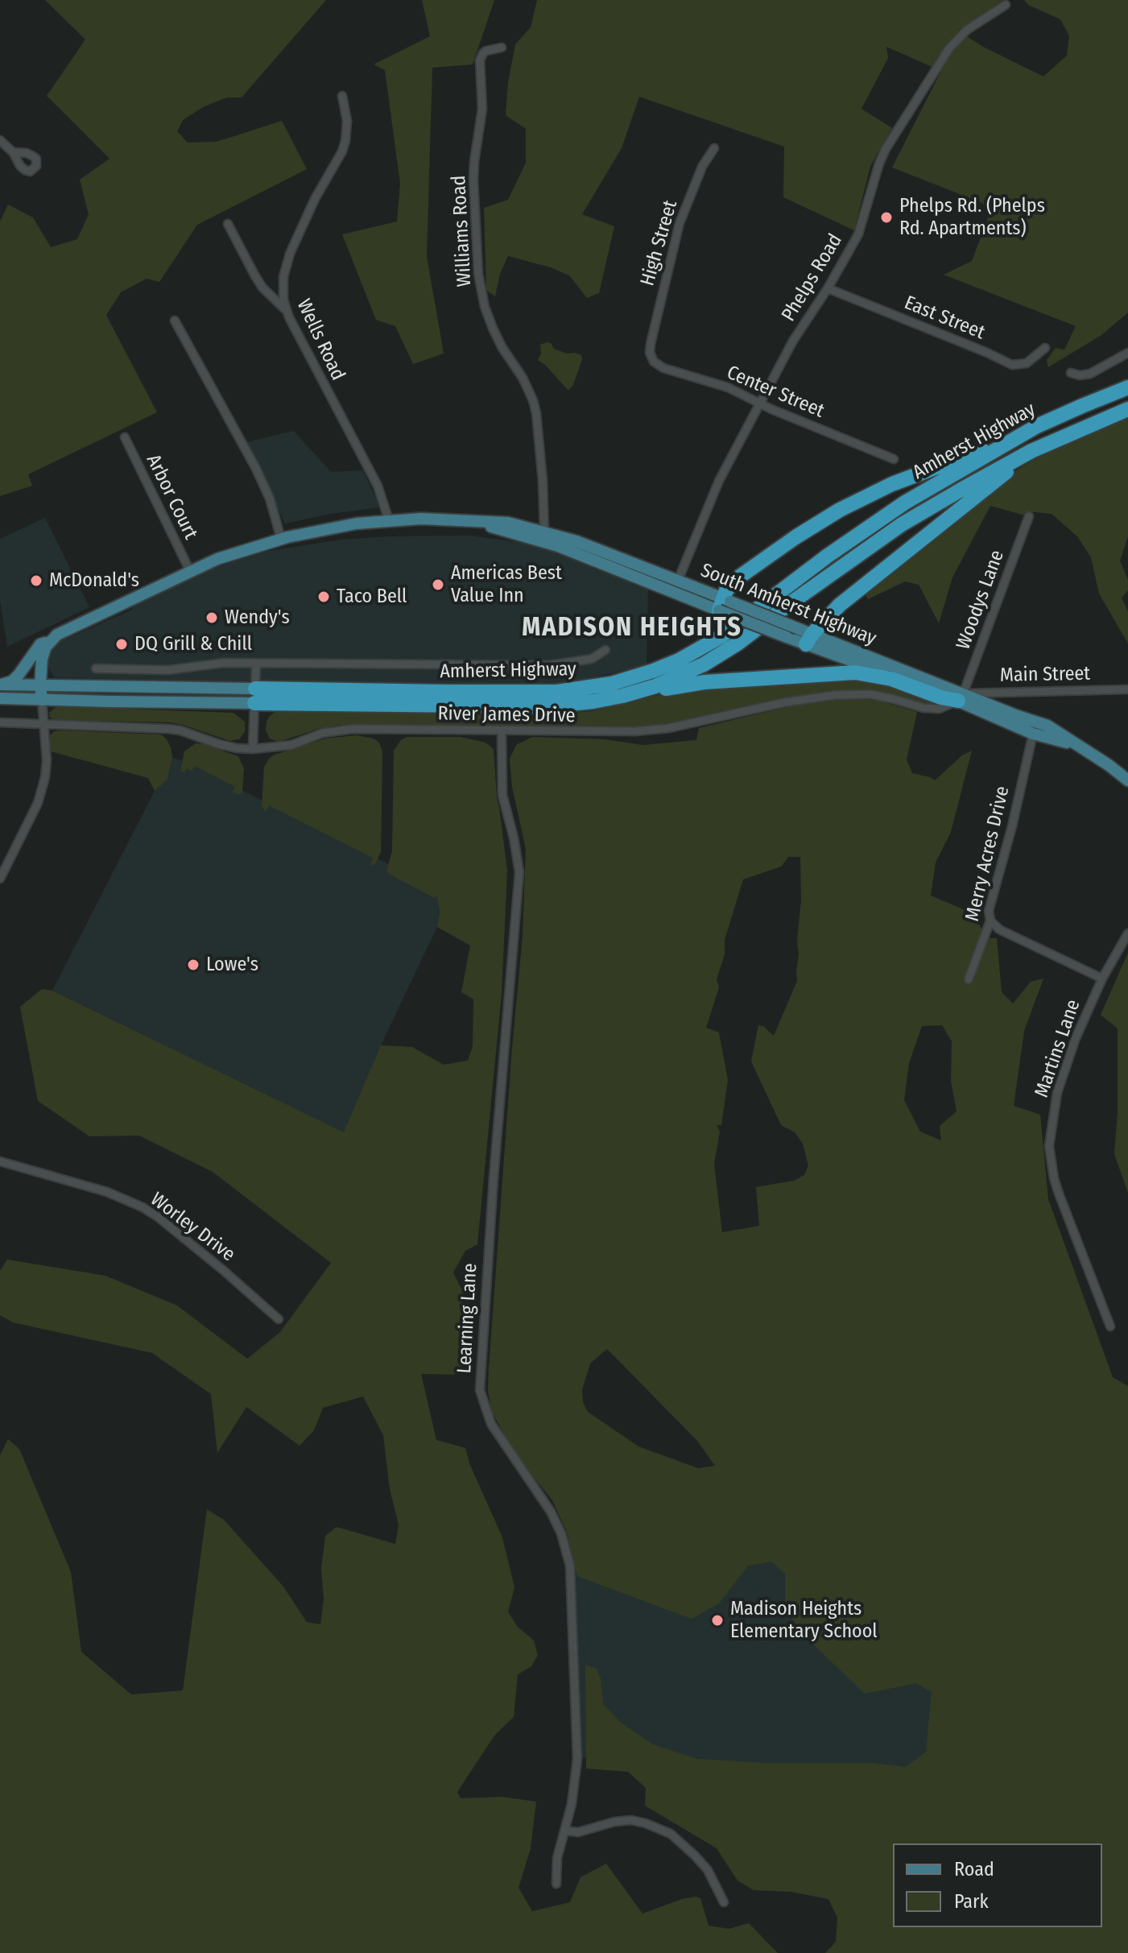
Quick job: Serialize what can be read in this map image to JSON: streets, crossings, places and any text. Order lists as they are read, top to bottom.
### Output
{
  "streets": {
    "highway": ["Amherst Highway"],
    "main road": ["South Amherst Highway"],
    "street": [
      "Williams Road",
      "High Street",
      "Phelps Road",
      "East Street",
      "Wells Road",
      "Center Street",
      "Arbor Court",
      "Woodys Lane",
      "Main Street",
      "River James Drive",
      "Merry Acres Drive",
      "Martins Lane",
      "Worley Drive",
      "Learning Lane"
    ]
  },
  "crossings": [
    ["Williams Road", "South Amherst Highway"],
    ["High Street", "Center Street"],
    ["Phelps Road", "East Street"],
    ["Phelps Road", "Center Street"],
    ["Phelps Road", "South Amherst Highway"],
    ["Wells Road", "South Amherst Highway"],
    ["Amherst Highway", "South Amherst Highway"],
    ["Arbor Court", "South Amherst Highway"],
    ["Woodys Lane", "South Amherst Highway"],
    ["Woodys Lane", "Main Street"],
    ["Woodys Lane", "River James Drive"],
    ["South Amherst Highway", "Main Street"],
    ["South Amherst Highway", "River James Drive"],
    ["South Amherst Highway", "Merry Acres Drive"],
    ["Main Street", "River James Drive"],
    ["River James Drive", "Learning Lane"]
  ],
  "districts": ["MADISON HEIGHTS"],
  "places": [
    "Phelps Rd. (Phelps Rd. Apartments)",
    "McDonald's",
    "Americas Best Value Inn",
    "Taco Bell",
    "Wendy's",
    "DQ Grill & Chill",
    "Lowe's",
    "Madison Heights Elementary School"
  ],
  "legend": ["Road", "Park"]
}
